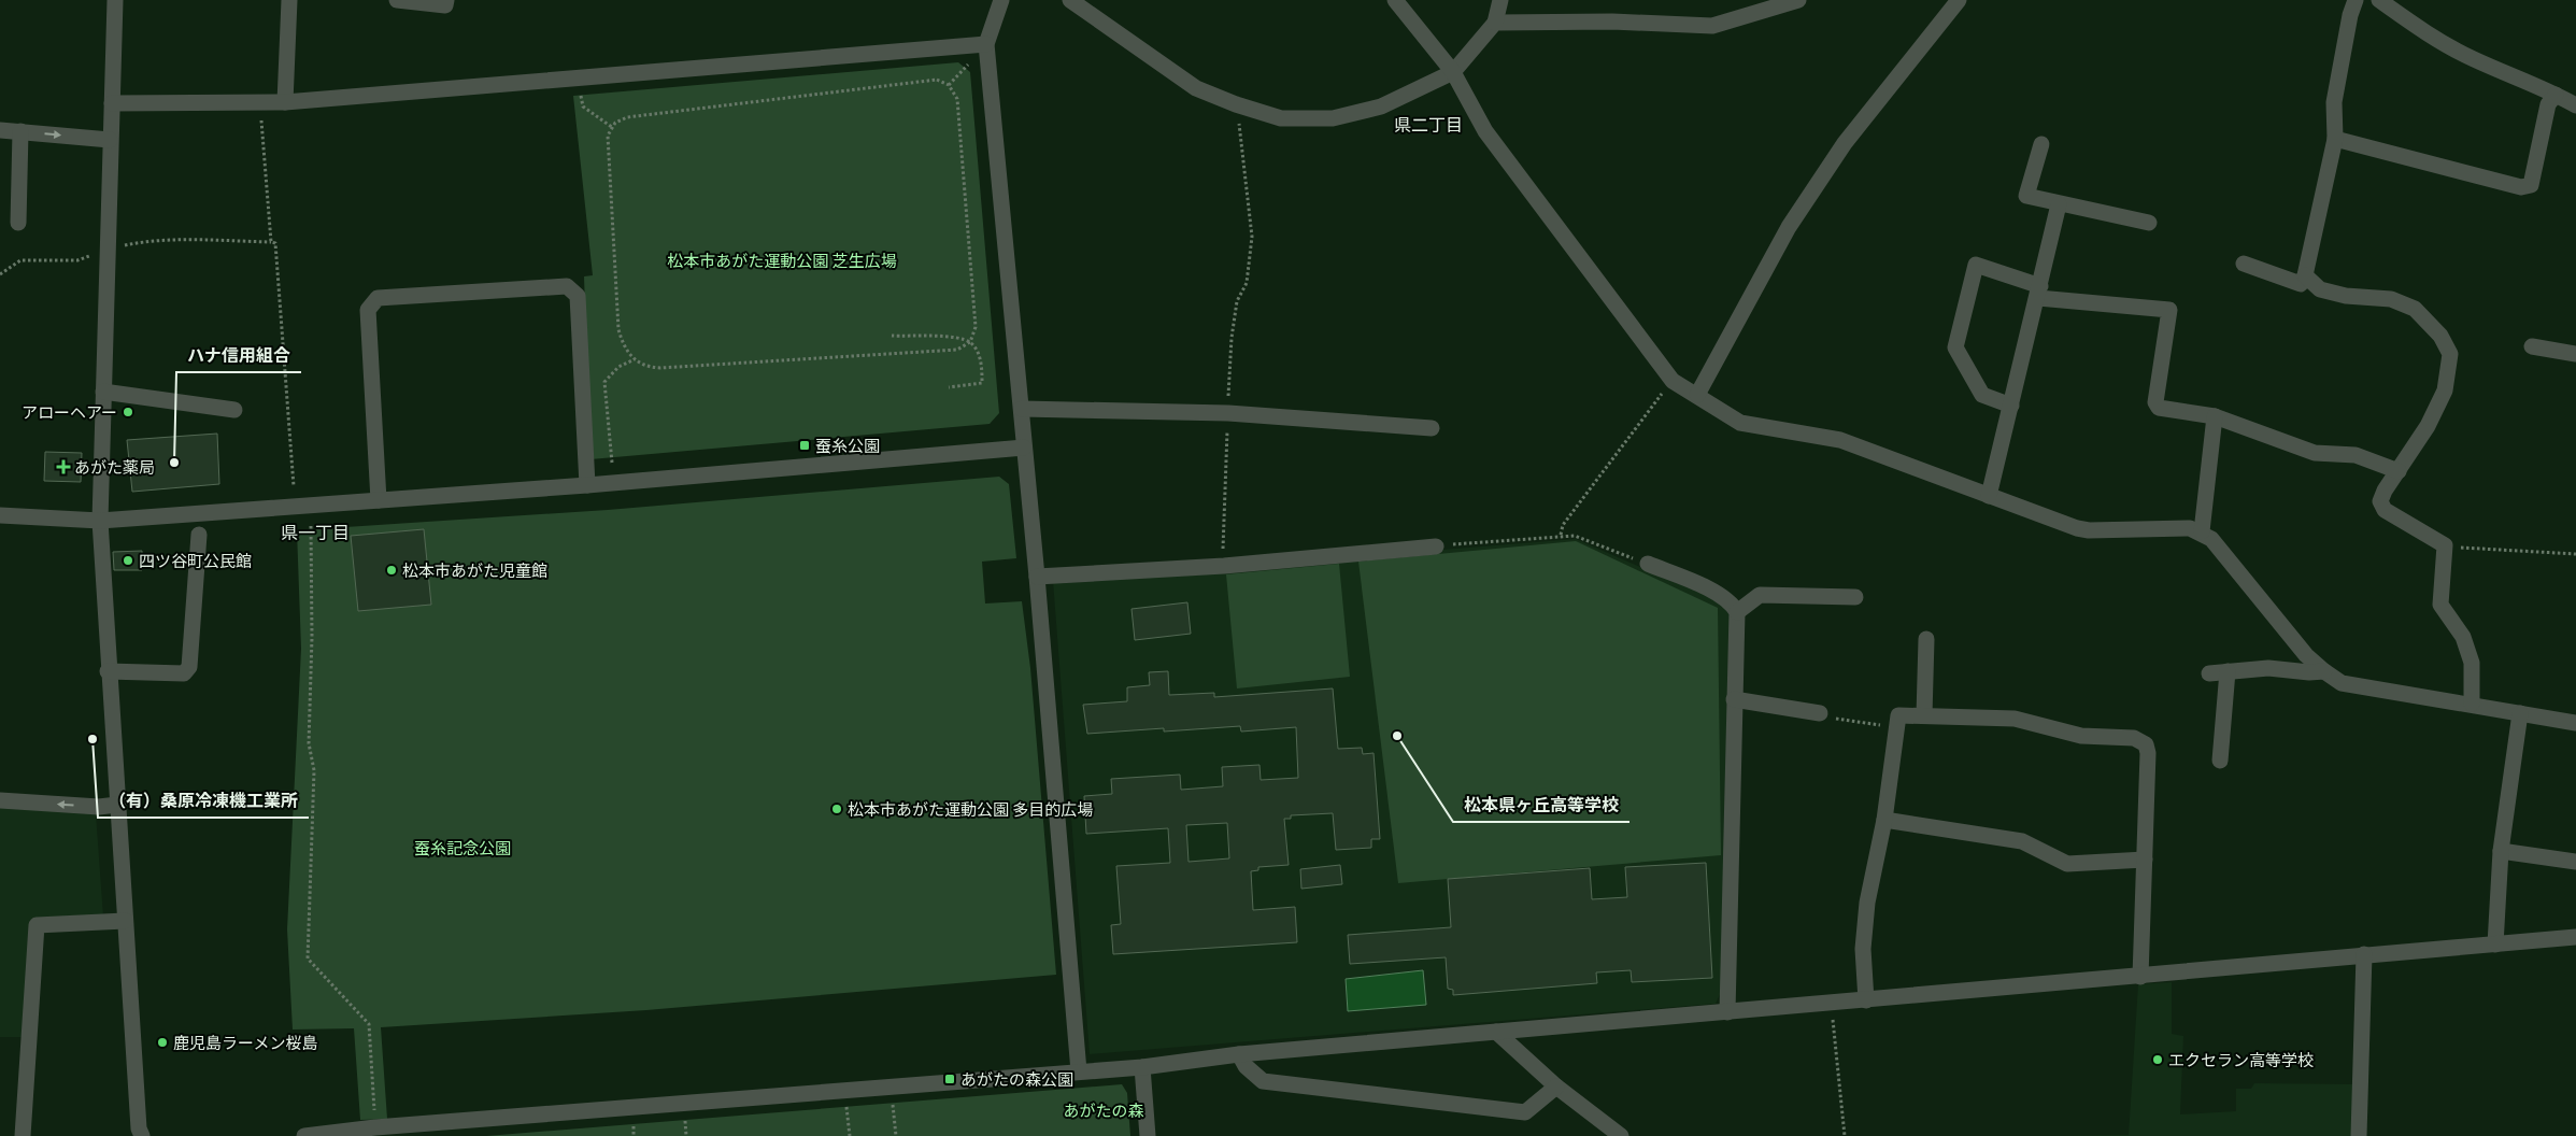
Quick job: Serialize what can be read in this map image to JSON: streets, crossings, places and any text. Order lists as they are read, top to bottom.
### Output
{
  "districts": ["県二丁目", "県一丁目"],
  "parks": ["松本市あがた運動公園 芝生広場", "蚕糸記念公園", "あがたの森"],
  "places": {
    "other": [
      "アローヘアー",
      "ハナ信用組合",
      "四ツ谷町公民館",
      "松本市あがた児童館",
      "松本県ヶ丘高等学校",
      "（有）桑原冷凍機工業所",
      "松本市あがた運動公園 多目的広場",
      "鹿児島ラーメン桜島",
      "エクセラン高等学校"
    ],
    "transit": ["蚕糸公園", "あがたの森公園"],
    "health": ["あがた薬局"]
  }
}
